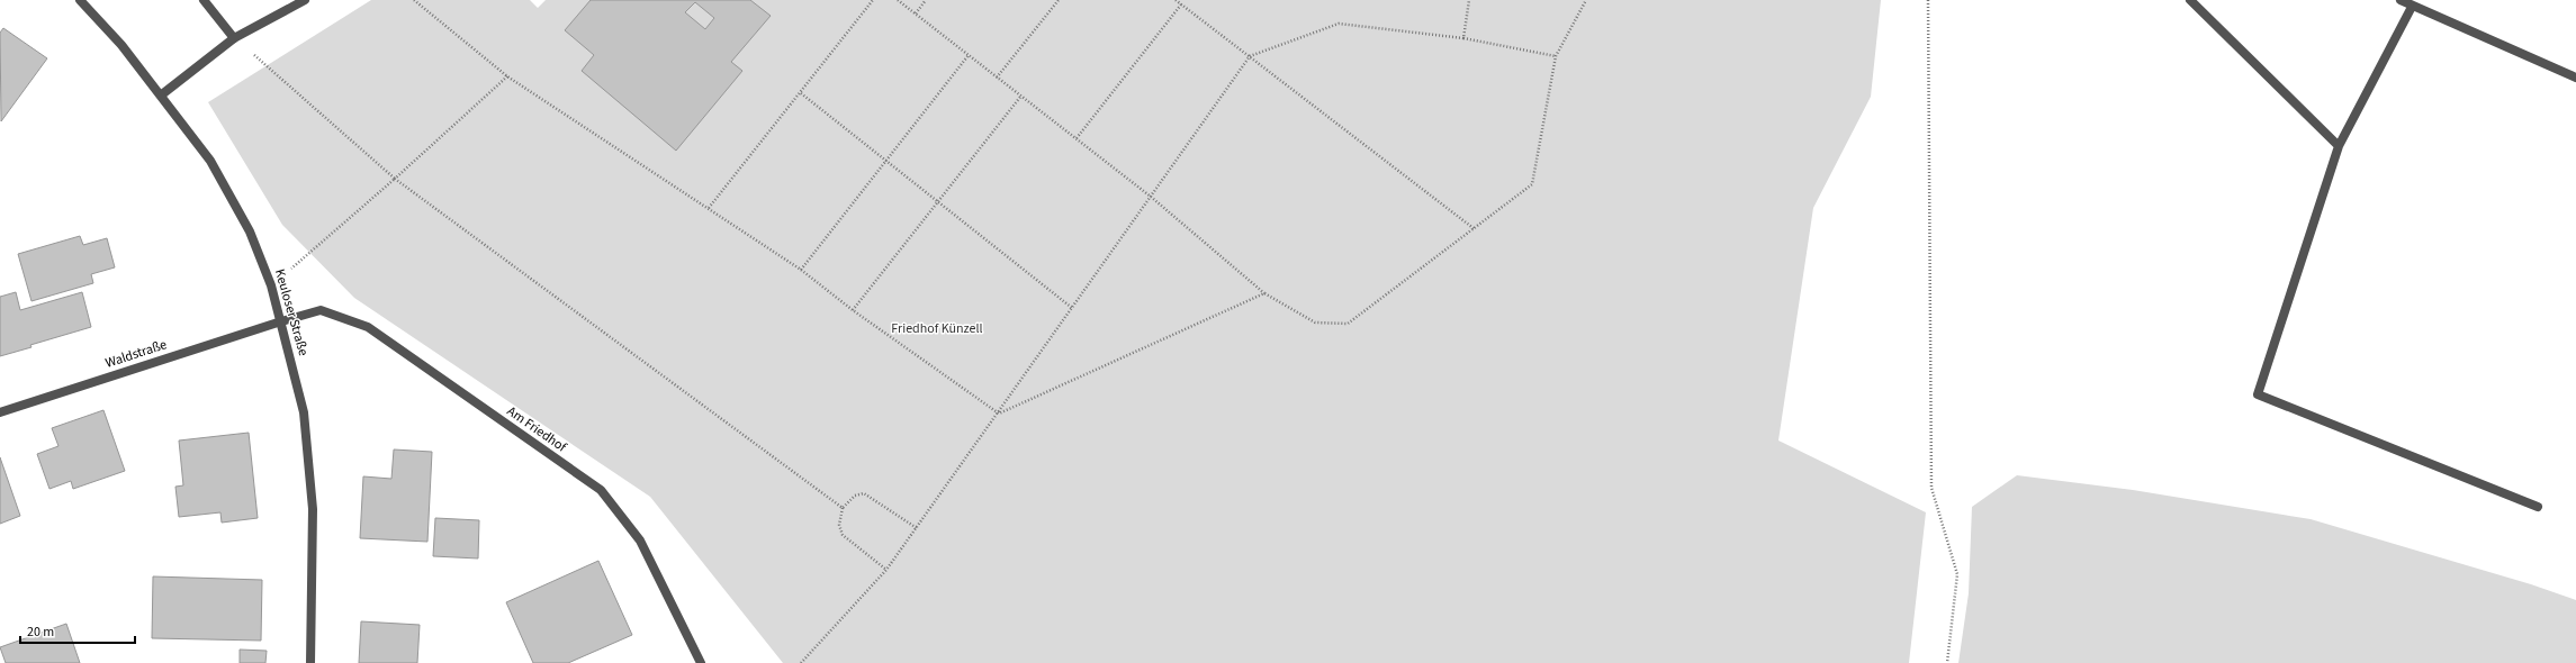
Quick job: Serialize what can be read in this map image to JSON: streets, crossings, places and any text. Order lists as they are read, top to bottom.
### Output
{
  "streets": {
    "street": ["Keuloser Straße", "Waldstraße", "Am Friedhof"]
  },
  "crossings": [
    ["Keuloser Straße", "Waldstraße"],
    ["Keuloser Straße", "Am Friedhof"],
    ["Waldstraße", "Am Friedhof"]
  ],
  "parks": ["Friedhof Künzell"],
  "scale_bar": "20 m"
}
